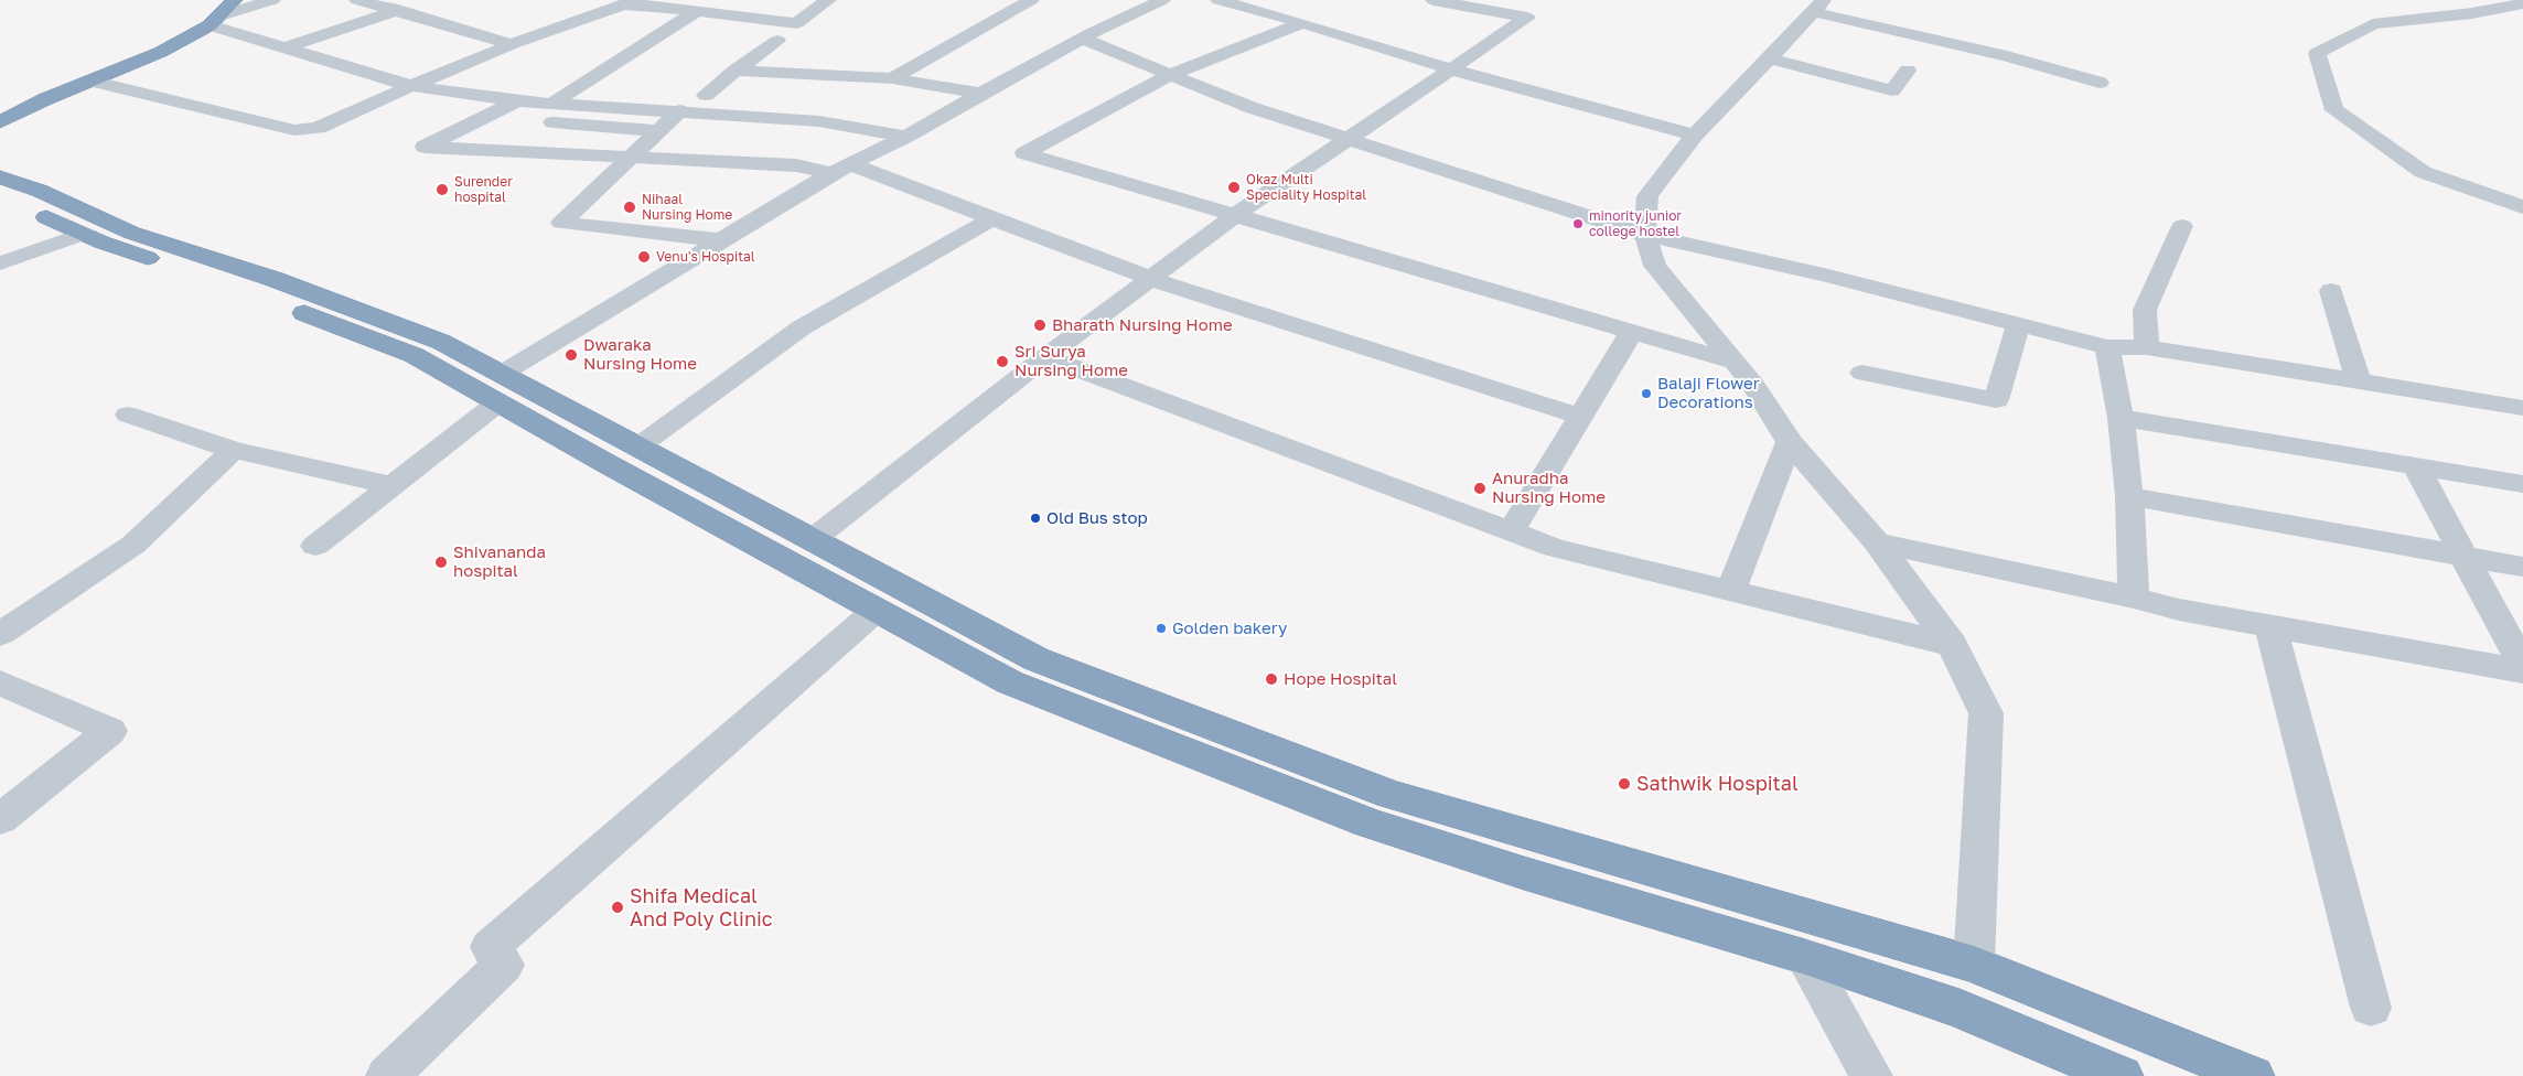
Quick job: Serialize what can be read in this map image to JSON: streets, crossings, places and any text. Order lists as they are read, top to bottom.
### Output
{
  "places": [
    "Okaz Multi Speciality Hospital",
    "Surender hospital",
    "Nihaal Nursing Home",
    "minority junior college hostel",
    "Venu's Hospital",
    "Bharath Nursing Home",
    "Dwaraka Nursing Home",
    "Sri Surya Nursing Home",
    "Balaji Flower Decorations",
    "Anuradha Nursing Home",
    "Old Bus stop",
    "Shivananda hospital",
    "Golden bakery",
    "Hope Hospital",
    "Sathwik Hospital",
    "Shifa Medical And Poly Clinic"
  ]
}
